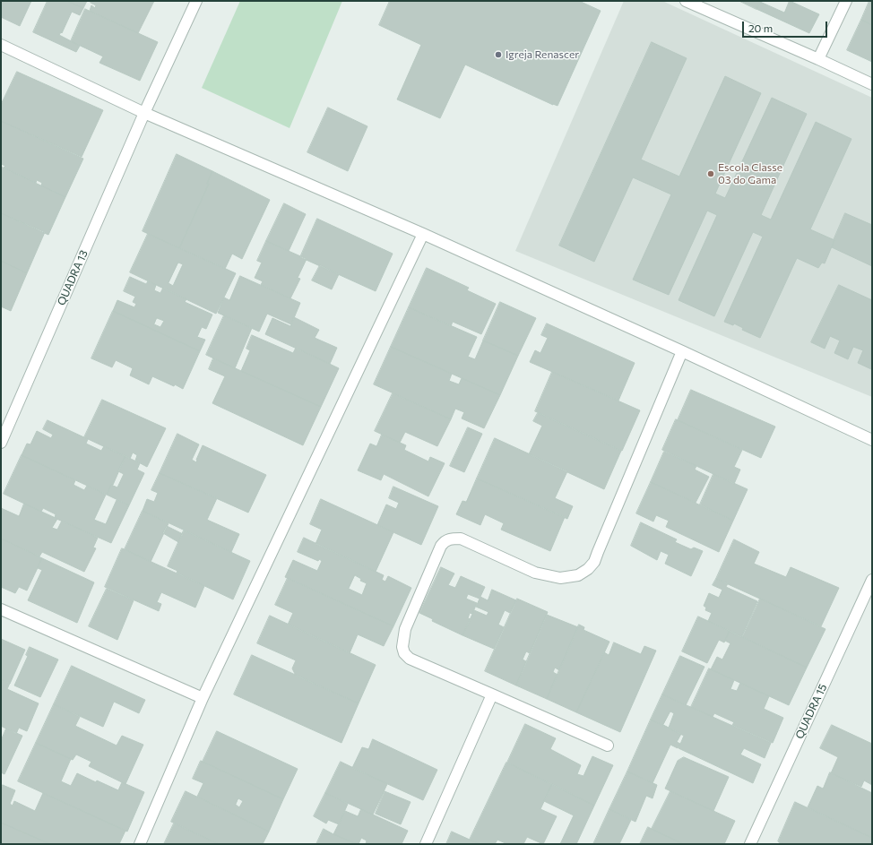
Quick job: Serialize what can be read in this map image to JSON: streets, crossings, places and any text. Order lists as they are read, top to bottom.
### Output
{
  "streets": {
    "street": ["QUADRA 13", "QUADRA 15"]
  },
  "places": ["Igreja Renascer", "Escola Classe 03 do Gama"],
  "scale_bar": "20 m"
}
